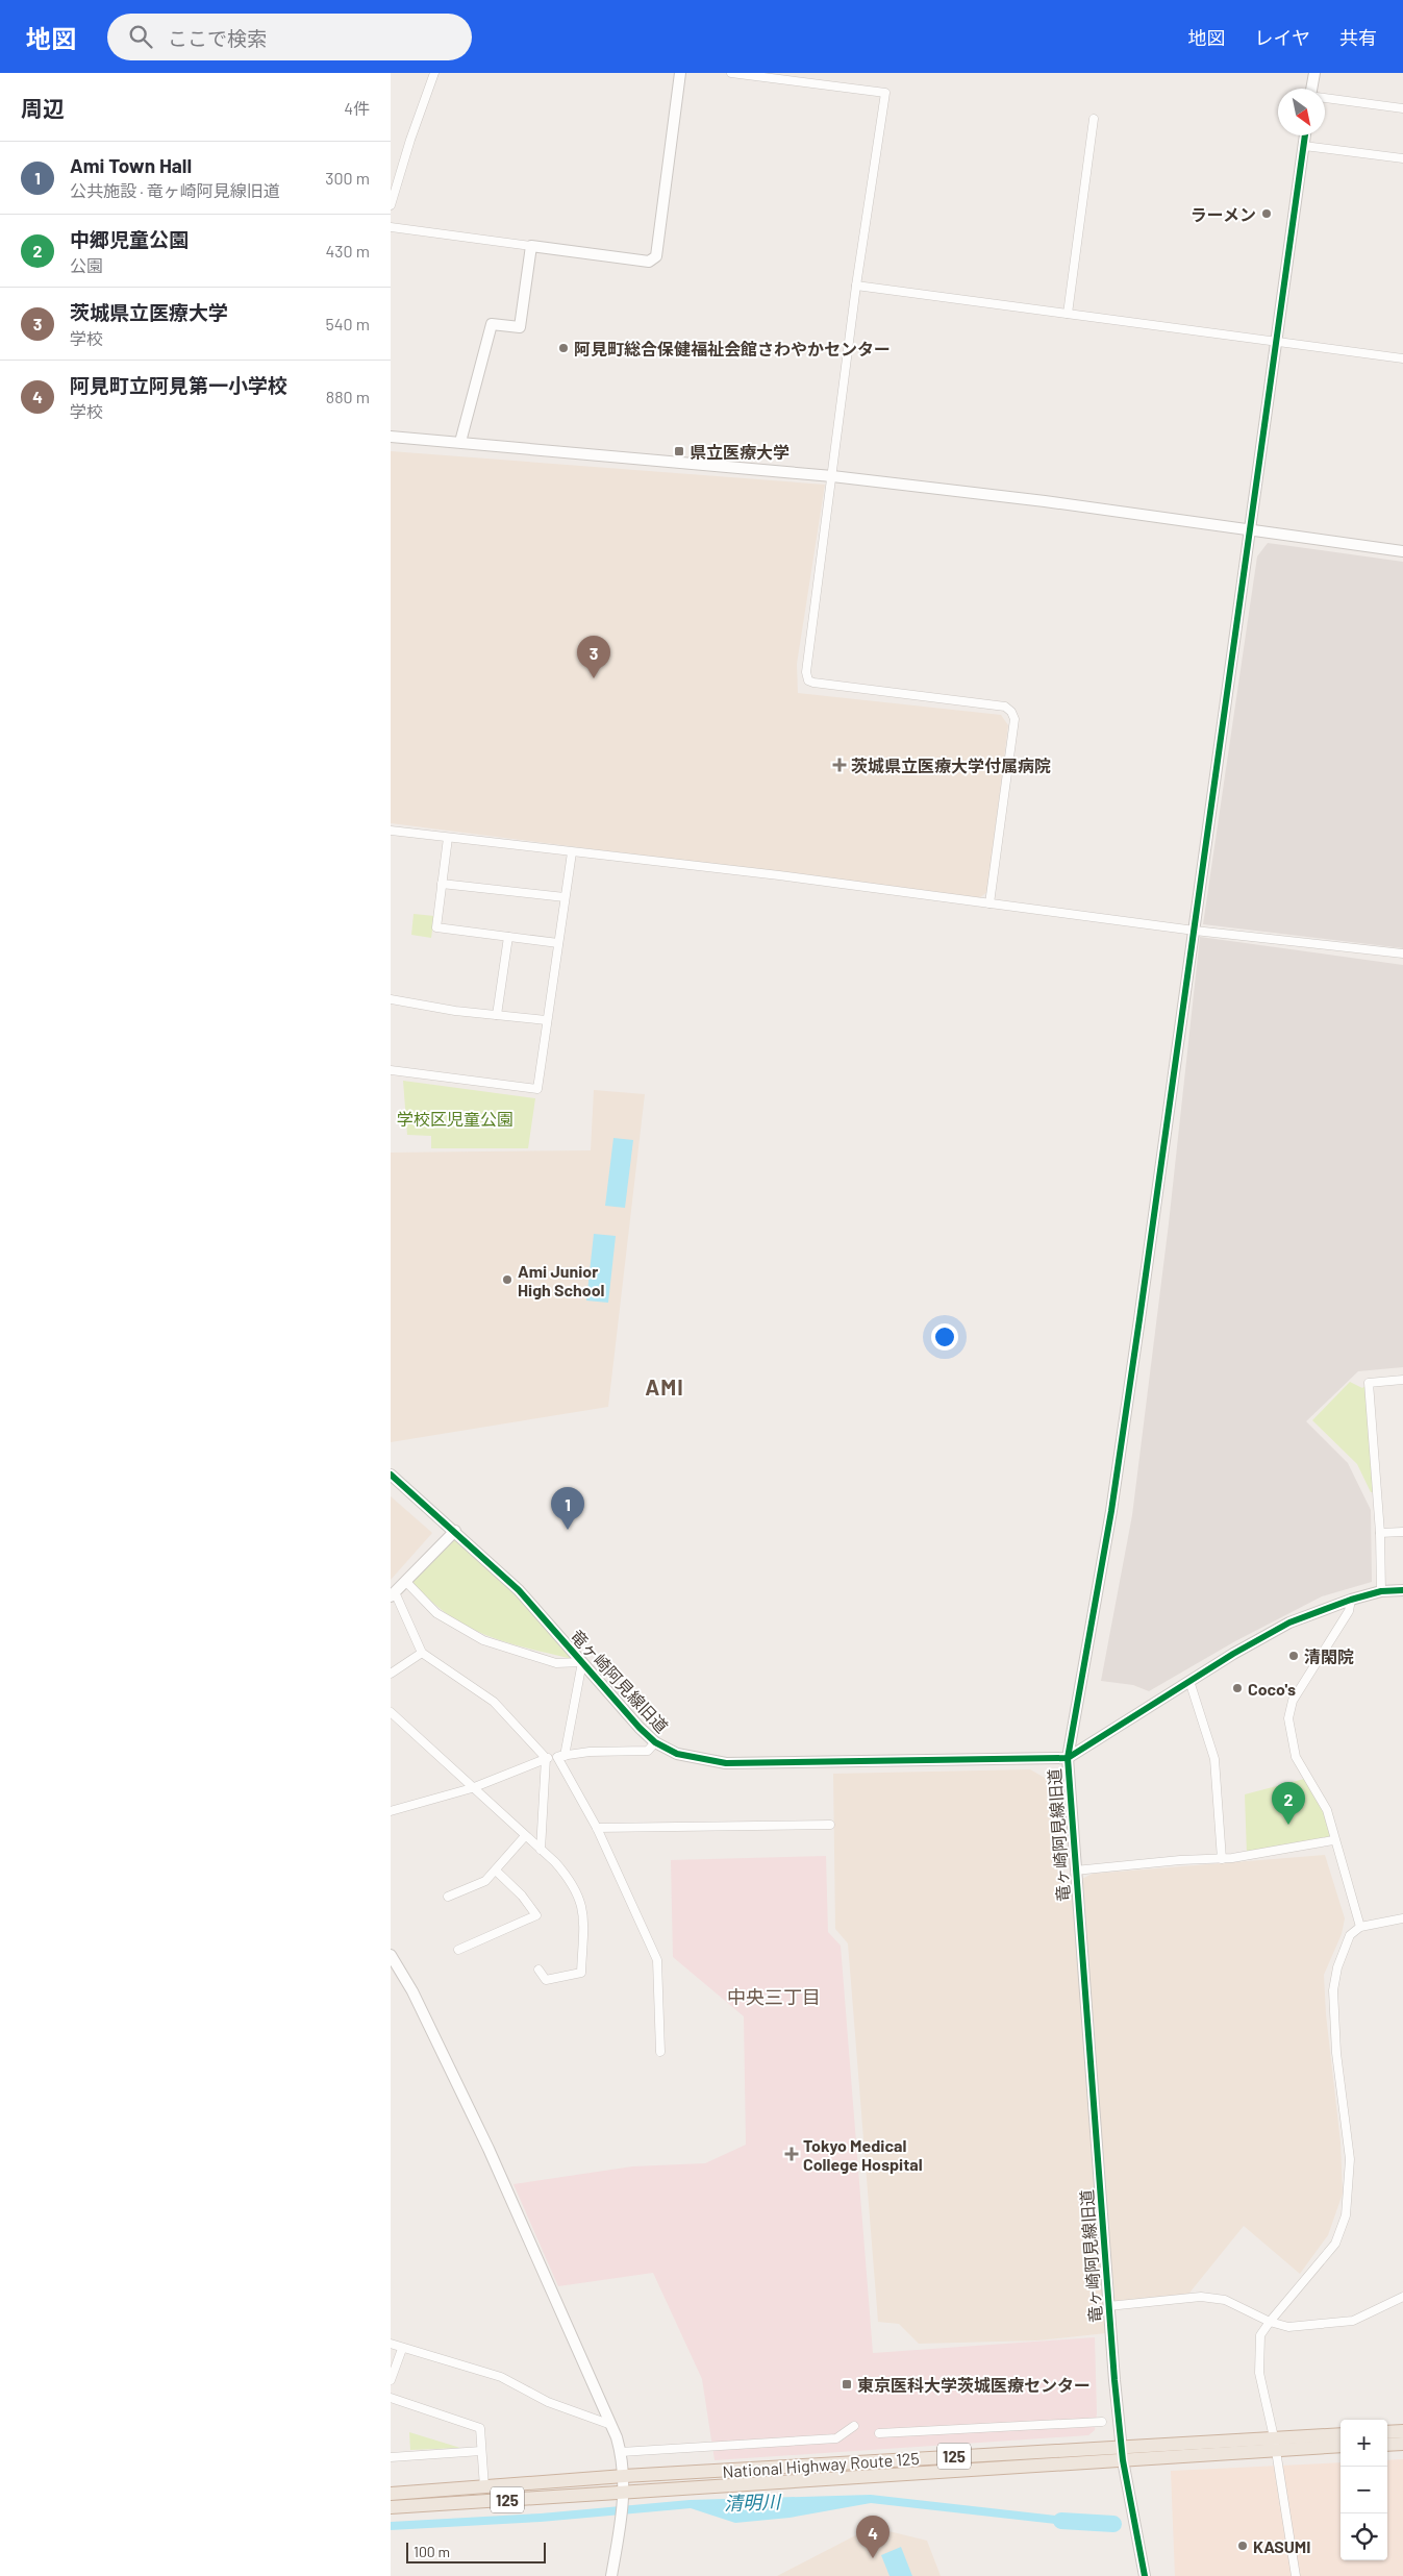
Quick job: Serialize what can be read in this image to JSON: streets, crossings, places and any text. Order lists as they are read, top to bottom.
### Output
{
  "streets": {
    "highway": ["125", "National Highway Route 125"],
    "street": ["竜ヶ崎阿見線旧道"]
  },
  "crossings": [
    ["竜ヶ崎阿見線旧道", "National Highway Route 125"]
  ],
  "districts": ["AMI", "中央三丁目"],
  "water": ["清明川"],
  "parks": ["学校区児童公園"],
  "places": {
    "other": [
      "ラーメン",
      "阿見町総合保健福祉会館さわやかセンター",
      "Ami Junior High School",
      "清閑院",
      "Coco's",
      "KASUMI"
    ],
    "transit": ["県立医療大学", "東京医科大学茨城医療センター"],
    "health": ["茨城県立医療大学付属病院", "Tokyo Medical College Hospital"]
  },
  "scale_bar": "100 m",
  "north": "bottom right",
  "page": {
    "header": "地図",
    "search": "ここで検索",
    "nav": ["地図", "レイヤ", "共有"],
    "heading": ["周辺", "4件"],
    "list": [
      {
        "mark": "1",
        "name": "Ami Town Hall",
        "note": "公共施設 · 竜ヶ崎阿見線旧道",
        "value": "300 m"
      },
      {
        "mark": "2",
        "name": "中郷児童公園",
        "note": "公園",
        "value": "430 m"
      },
      {
        "mark": "3",
        "name": "茨城県立医療大学",
        "note": "学校",
        "value": "540 m"
      },
      {
        "mark": "4",
        "name": "阿見町立阿見第一小学校",
        "note": "学校",
        "value": "880 m"
      }
    ],
    "pins": [
      "3",
      "1",
      "2",
      "4"
    ],
    "map_buttons": ["+", "−"],
    "scale": "100 m"
  }
}
